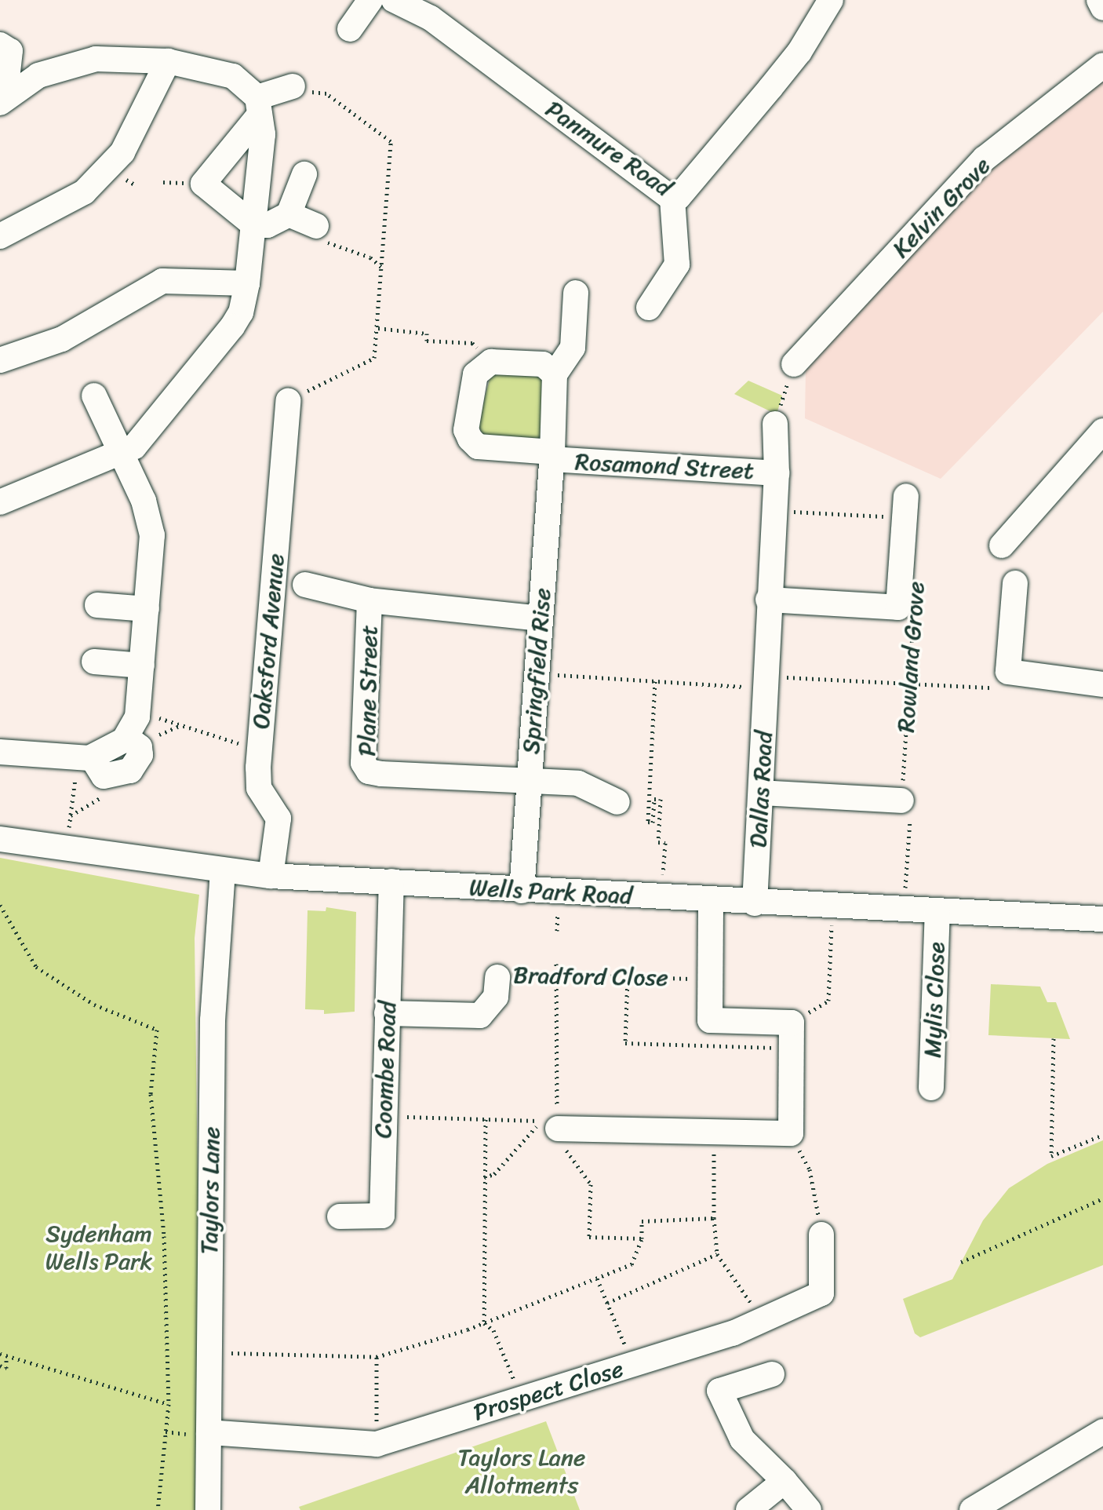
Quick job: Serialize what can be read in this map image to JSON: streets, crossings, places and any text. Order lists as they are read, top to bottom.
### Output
{
  "streets": {
    "street": [
      "Panmure Road",
      "Kelvin Grove",
      "Rosamond Street",
      "Oaksford Avenue",
      "Springfield Rise",
      "Plane Street",
      "Dallas Road",
      "Wells Park Road",
      "Bradford Close",
      "Mylis Close",
      "Coombe Road",
      "Taylors Lane",
      "Prospect Close"
    ],
    "path": ["Rowland Grove"]
  },
  "crossings": [
    ["Rosamond Street", "Springfield Rise"],
    ["Rosamond Street", "Dallas Road"],
    ["Oaksford Avenue", "Wells Park Road"],
    ["Rowland Grove", "Wells Park Road"],
    ["Springfield Rise", "Plane Street"],
    ["Springfield Rise", "Wells Park Road"],
    ["Dallas Road", "Wells Park Road"],
    ["Wells Park Road", "Mylis Close"],
    ["Wells Park Road", "Coombe Road"],
    ["Wells Park Road", "Taylors Lane"],
    ["Bradford Close", "Coombe Road"],
    ["Taylors Lane", "Prospect Close"]
  ],
  "parks": ["Sydenham Wells Park", "Taylors Lane Allotments"]
}
